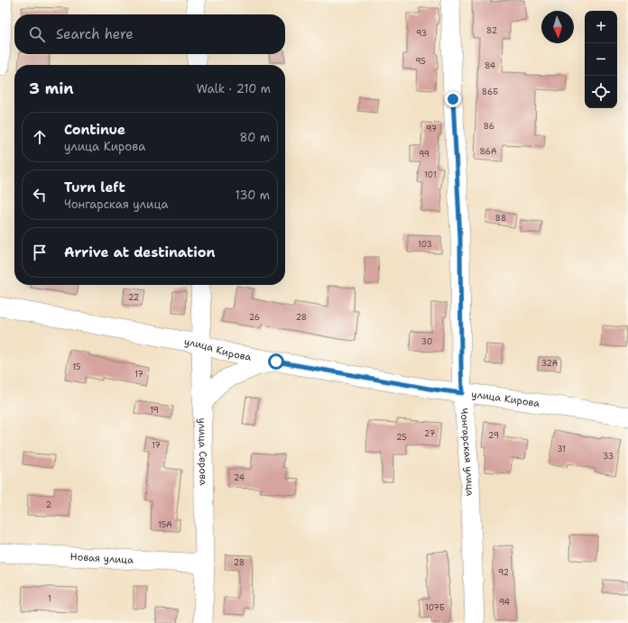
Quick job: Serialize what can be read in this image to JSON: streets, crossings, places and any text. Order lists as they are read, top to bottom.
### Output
{
  "streets": {
    "street": [
      "улица Кирова",
      "улица Серова",
      "Чонгарская улица",
      "Новая улица"
    ]
  },
  "crossings": [
    ["улица Кирова", "улица Серова"],
    ["улица Кирова", "Чонгарская улица"],
    ["улица Серова", "Новая улица"]
  ],
  "house_numbers": [
    "82",
    "93",
    "95",
    "84",
    "86Б",
    "86",
    "97",
    "86А",
    "99",
    "101",
    "88",
    "103",
    "22",
    "26",
    "28",
    "30",
    "32А",
    "15",
    "17",
    "19",
    "27",
    "29",
    "25",
    "17",
    "31",
    "33",
    "24",
    "2",
    "15А",
    "28",
    "92",
    "1",
    "94",
    "107Б"
  ],
  "north": "bottom",
  "page": {
    "map_buttons": ["+", "−"],
    "search": "Search here",
    "heading": ["3 min", "Walk · 210 m"],
    "list": [
      ["Continue", "улица Кирова", "80 m"],
      ["Turn left", "Чонгарская улица", "130 m"],
      "Arrive at destination"
    ]
  }
}
